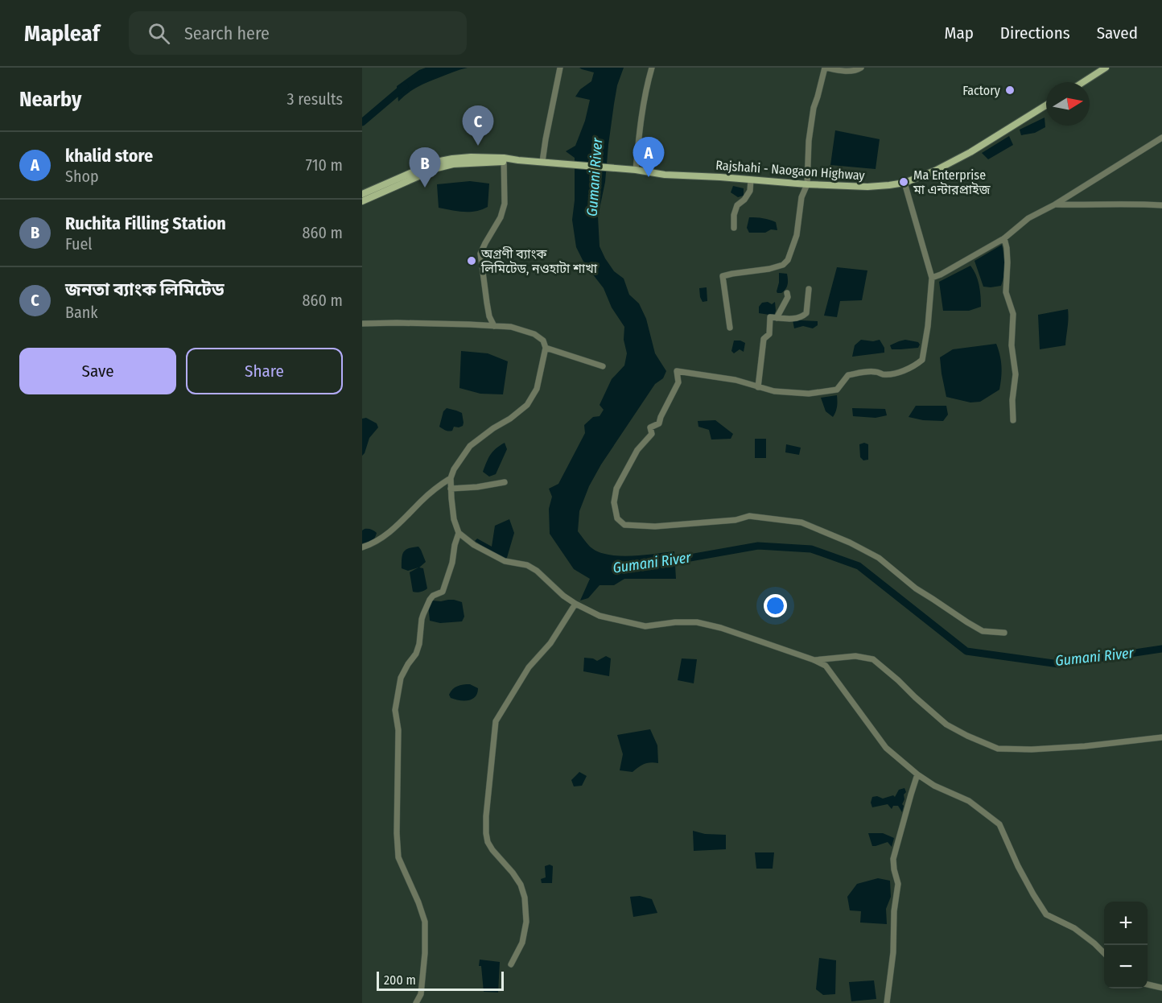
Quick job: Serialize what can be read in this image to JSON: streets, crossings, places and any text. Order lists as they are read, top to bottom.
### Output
{
  "streets": {
    "main road": ["Rajshahi - Naogaon Highway"]
  },
  "water": ["Gumani River"],
  "places": ["Factory", "Ma Enterprise মা এন্টারপ্রাইজ", "অগ্রণী ব্যাংক লিমিটেড, নওহাটা শাখা"],
  "scale_bar": "200 m",
  "north": "right",
  "page": {
    "header": "Mapleaf",
    "search": "Search here",
    "nav": ["Map", "Directions", "Saved"],
    "heading": ["Nearby", "3 results"],
    "pins": ["C", "A", "B"],
    "list": [
      {
        "mark": "A",
        "name": "khalid store",
        "note": "Shop",
        "value": "710 m"
      },
      {
        "mark": "B",
        "name": "Ruchita Filling Station",
        "note": "Fuel",
        "value": "860 m"
      },
      {
        "mark": "C",
        "name": "জনতা ব্যাংক লিমিটেড",
        "note": "Bank",
        "value": "860 m"
      }
    ],
    "buttons": ["Save", "Share"],
    "map_buttons": ["+", "−"],
    "scale": "200 m"
  }
}
